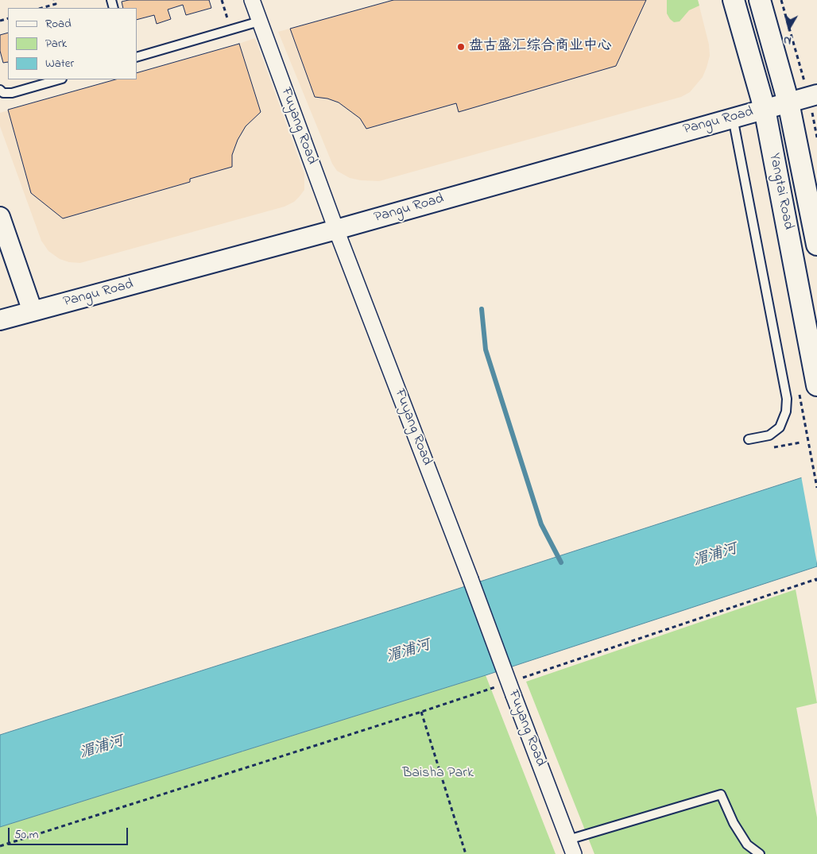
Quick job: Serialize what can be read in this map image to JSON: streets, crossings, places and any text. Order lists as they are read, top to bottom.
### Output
{
  "streets": {
    "main road": ["Yangtai Road"],
    "street": ["Pangu Road", "Fuyang Road"]
  },
  "crossings": [
    ["Pangu Road", "Fuyang Road"],
    ["Pangu Road", "Yangtai Road"]
  ],
  "water": ["湄浦河"],
  "parks": ["Baisha Park"],
  "places": ["盘古盛汇综合商业中心"],
  "legend": ["Road", "Park", "Water"],
  "scale_bar": "50 m",
  "north": "bottom"
}
